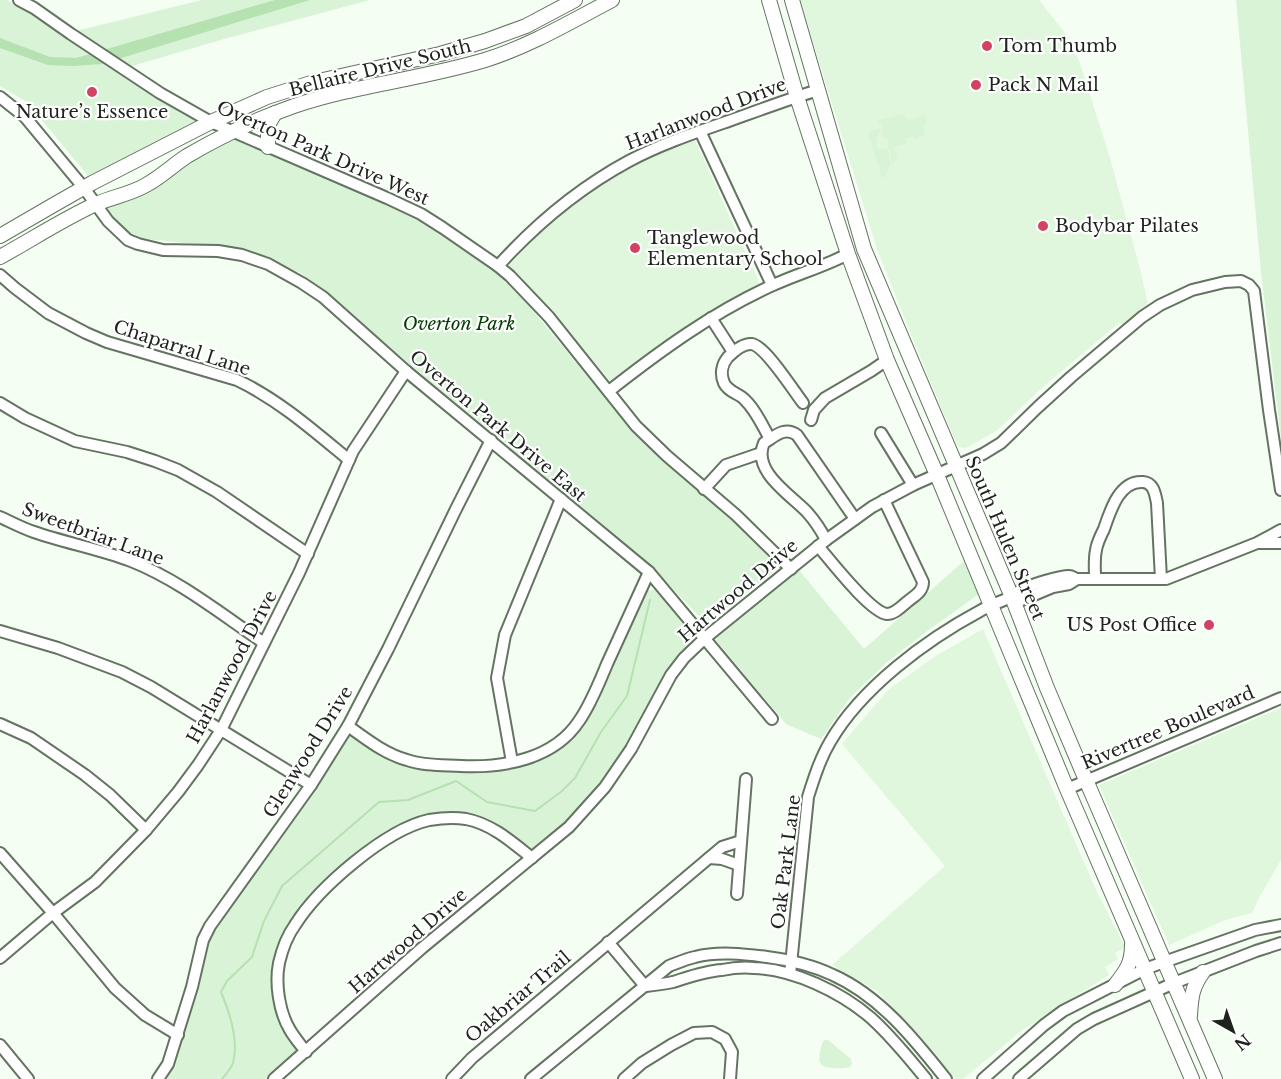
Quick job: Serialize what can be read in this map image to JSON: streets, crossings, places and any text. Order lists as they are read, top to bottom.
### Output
{
  "streets": {
    "main road": ["Bellaire Drive South", "South Hulen Street"],
    "street": [
      "Harlanwood Drive",
      "Overton Park Drive West",
      "Chaparral Lane",
      "Overton Park Drive East",
      "Sweetbriar Lane",
      "Hartwood Drive",
      "Rivertree Boulevard",
      "Glenwood Drive",
      "Oak Park Lane",
      "Oakbriar Trail"
    ]
  },
  "crossings": [
    ["Bellaire Drive South", "Overton Park Drive West"],
    ["Bellaire Drive South", "Overton Park Drive East"],
    ["Harlanwood Drive", "Overton Park Drive West"],
    ["Harlanwood Drive", "Chaparral Lane"],
    ["Harlanwood Drive", "Overton Park Drive East"],
    ["Harlanwood Drive", "Sweetbriar Lane"],
    ["Harlanwood Drive", "South Hulen Street"],
    ["Overton Park Drive West", "Hartwood Drive"],
    ["Overton Park Drive East", "Hartwood Drive"],
    ["Overton Park Drive East", "Glenwood Drive"],
    ["South Hulen Street", "Hartwood Drive"],
    ["South Hulen Street", "Rivertree Boulevard"],
    ["South Hulen Street", "Oak Park Lane"]
  ],
  "parks": ["Overton Park"],
  "places": [
    "Tom Thumb",
    "Pack N Mail",
    "Nature’s Essence",
    "Bodybar Pilates",
    "Tanglewood Elementary School",
    "US Post Office"
  ],
  "north": "bottom right"
}
